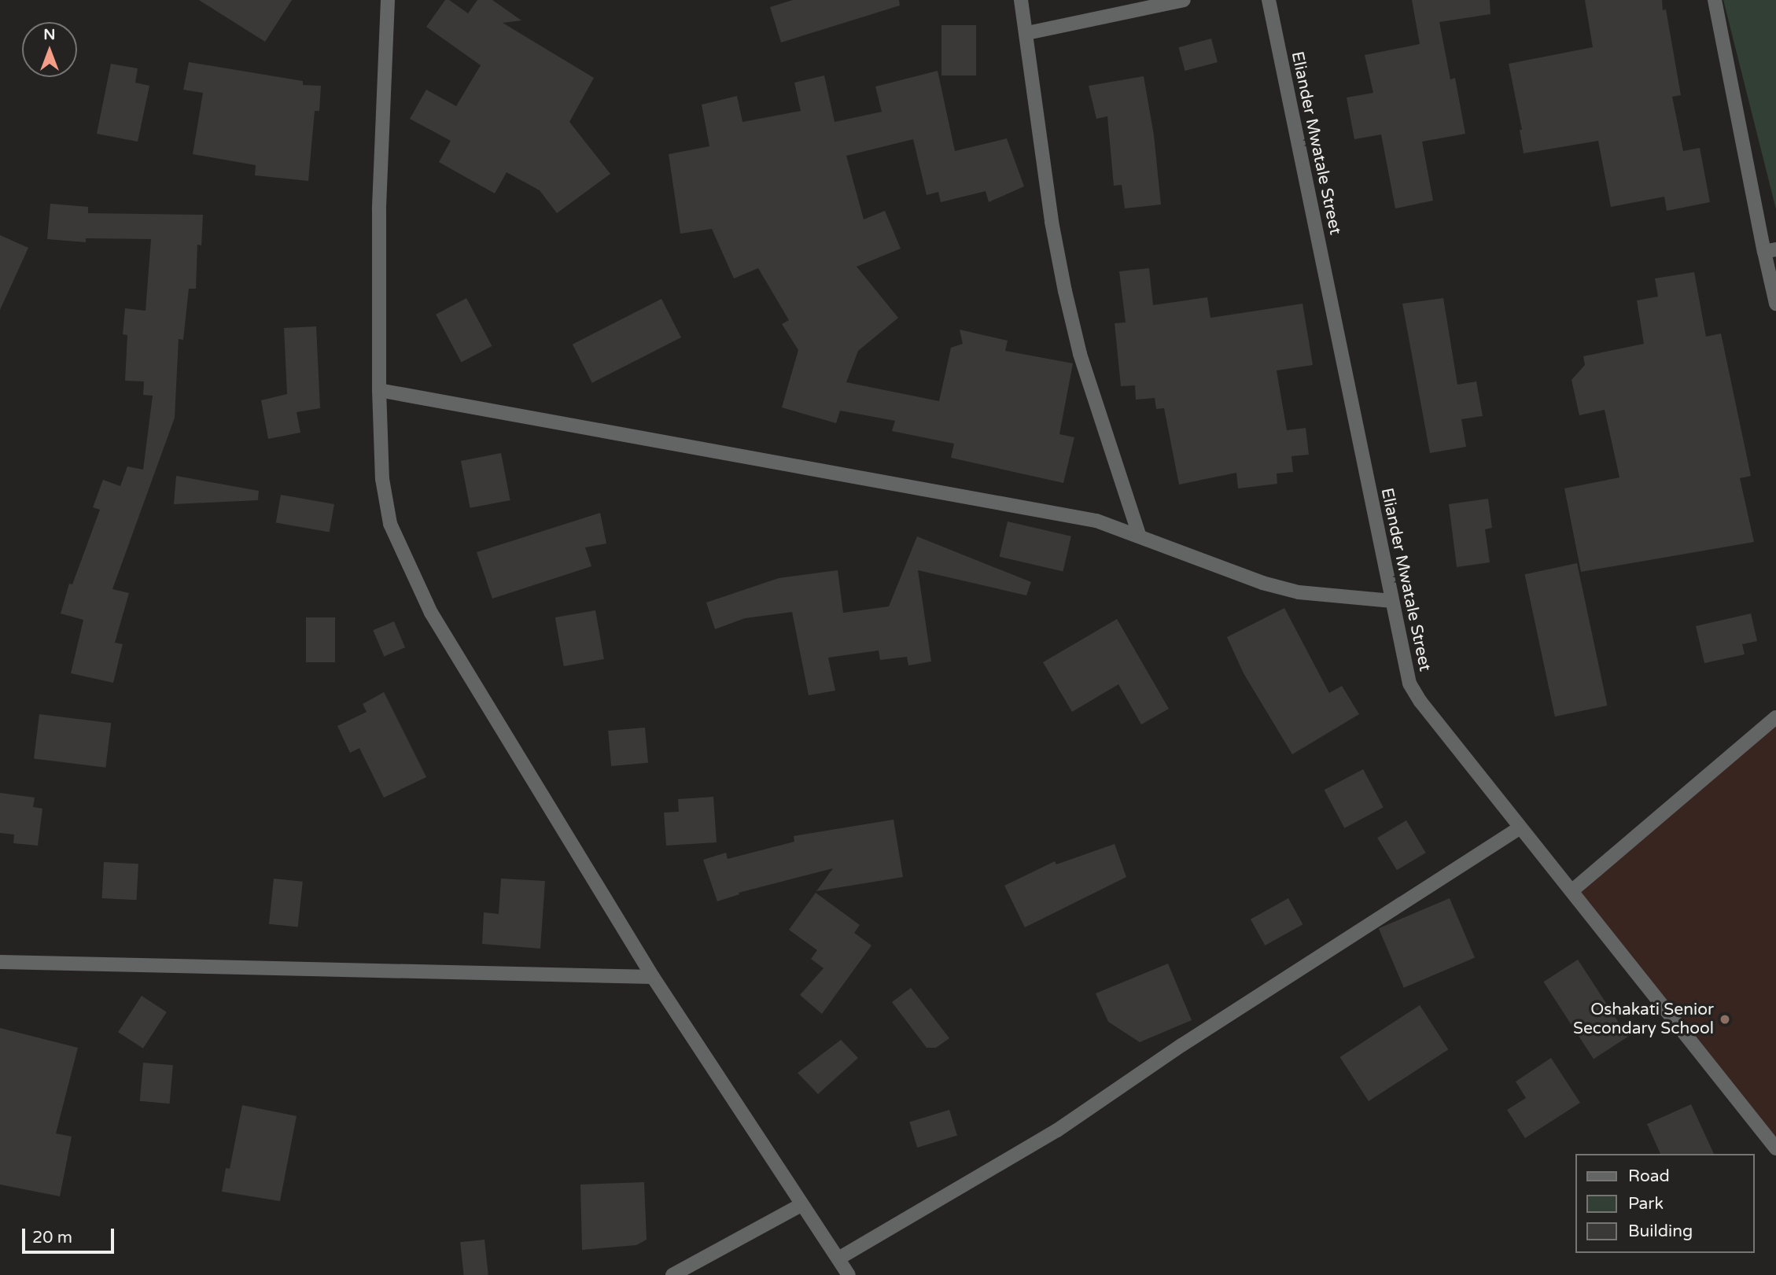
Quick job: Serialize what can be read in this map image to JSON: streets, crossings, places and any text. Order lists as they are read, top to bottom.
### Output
{
  "streets": {
    "street": ["Eliander Mwatale Street"]
  },
  "places": ["Oshakati Senior Secondary School"],
  "legend": ["Road", "Park", "Building"],
  "scale_bar": "20 m",
  "north": "top"
}
